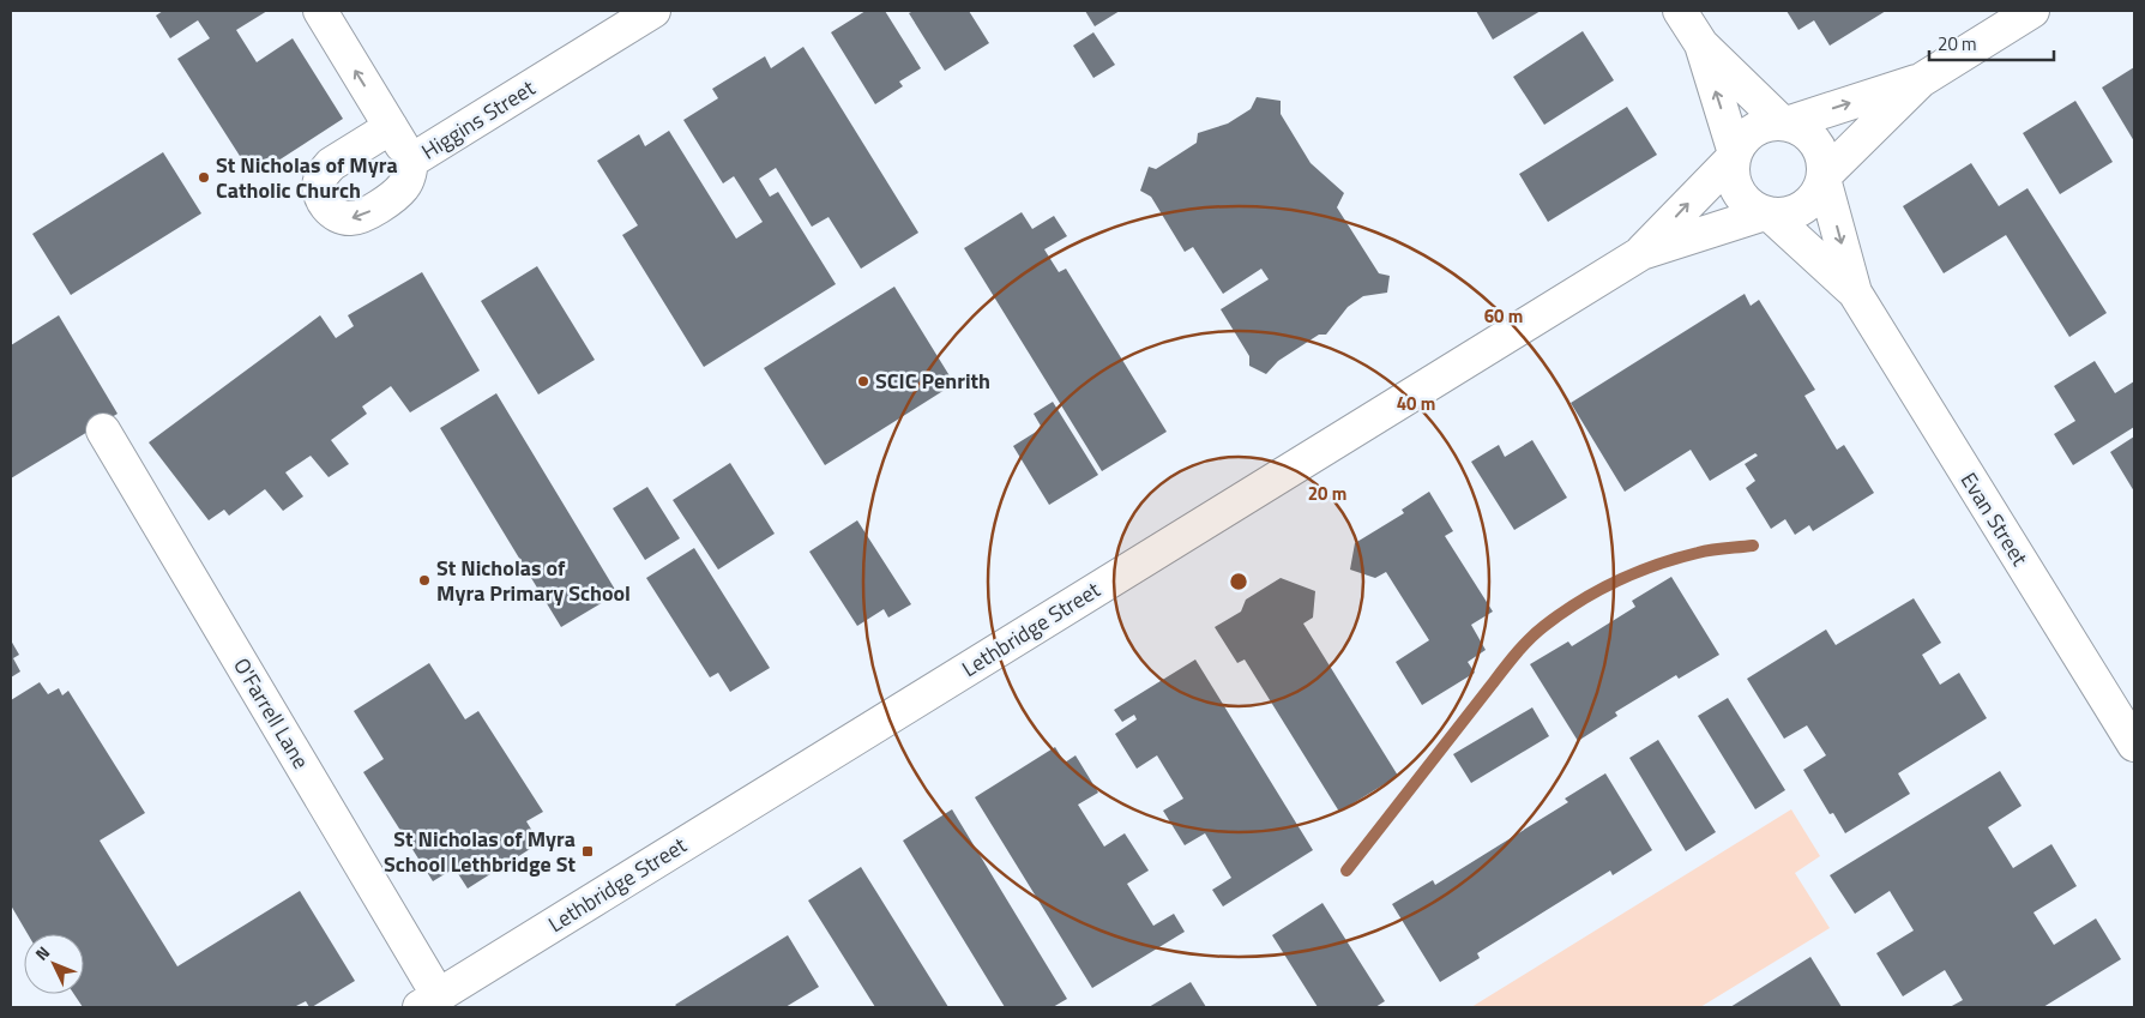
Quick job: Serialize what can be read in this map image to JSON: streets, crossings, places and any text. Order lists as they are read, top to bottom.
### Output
{
  "streets": {
    "street": [
      "Higgins Street",
      "Evan Street",
      "Lethbridge Street",
      "O'Farrell Lane"
    ]
  },
  "crossings": [
    ["Evan Street", "Lethbridge Street"],
    ["Lethbridge Street", "O'Farrell Lane"]
  ],
  "places": {
    "other": ["St Nicholas of Myra Catholic Church", "SCIC Penrith", "St Nicholas of Myra Primary School"],
    "transit": ["St Nicholas of Myra School Lethbridge St"]
  },
  "scale_bar": "20 m",
  "north": "top left",
  "rings": ["60 m", "40 m", "20 m"]
}
